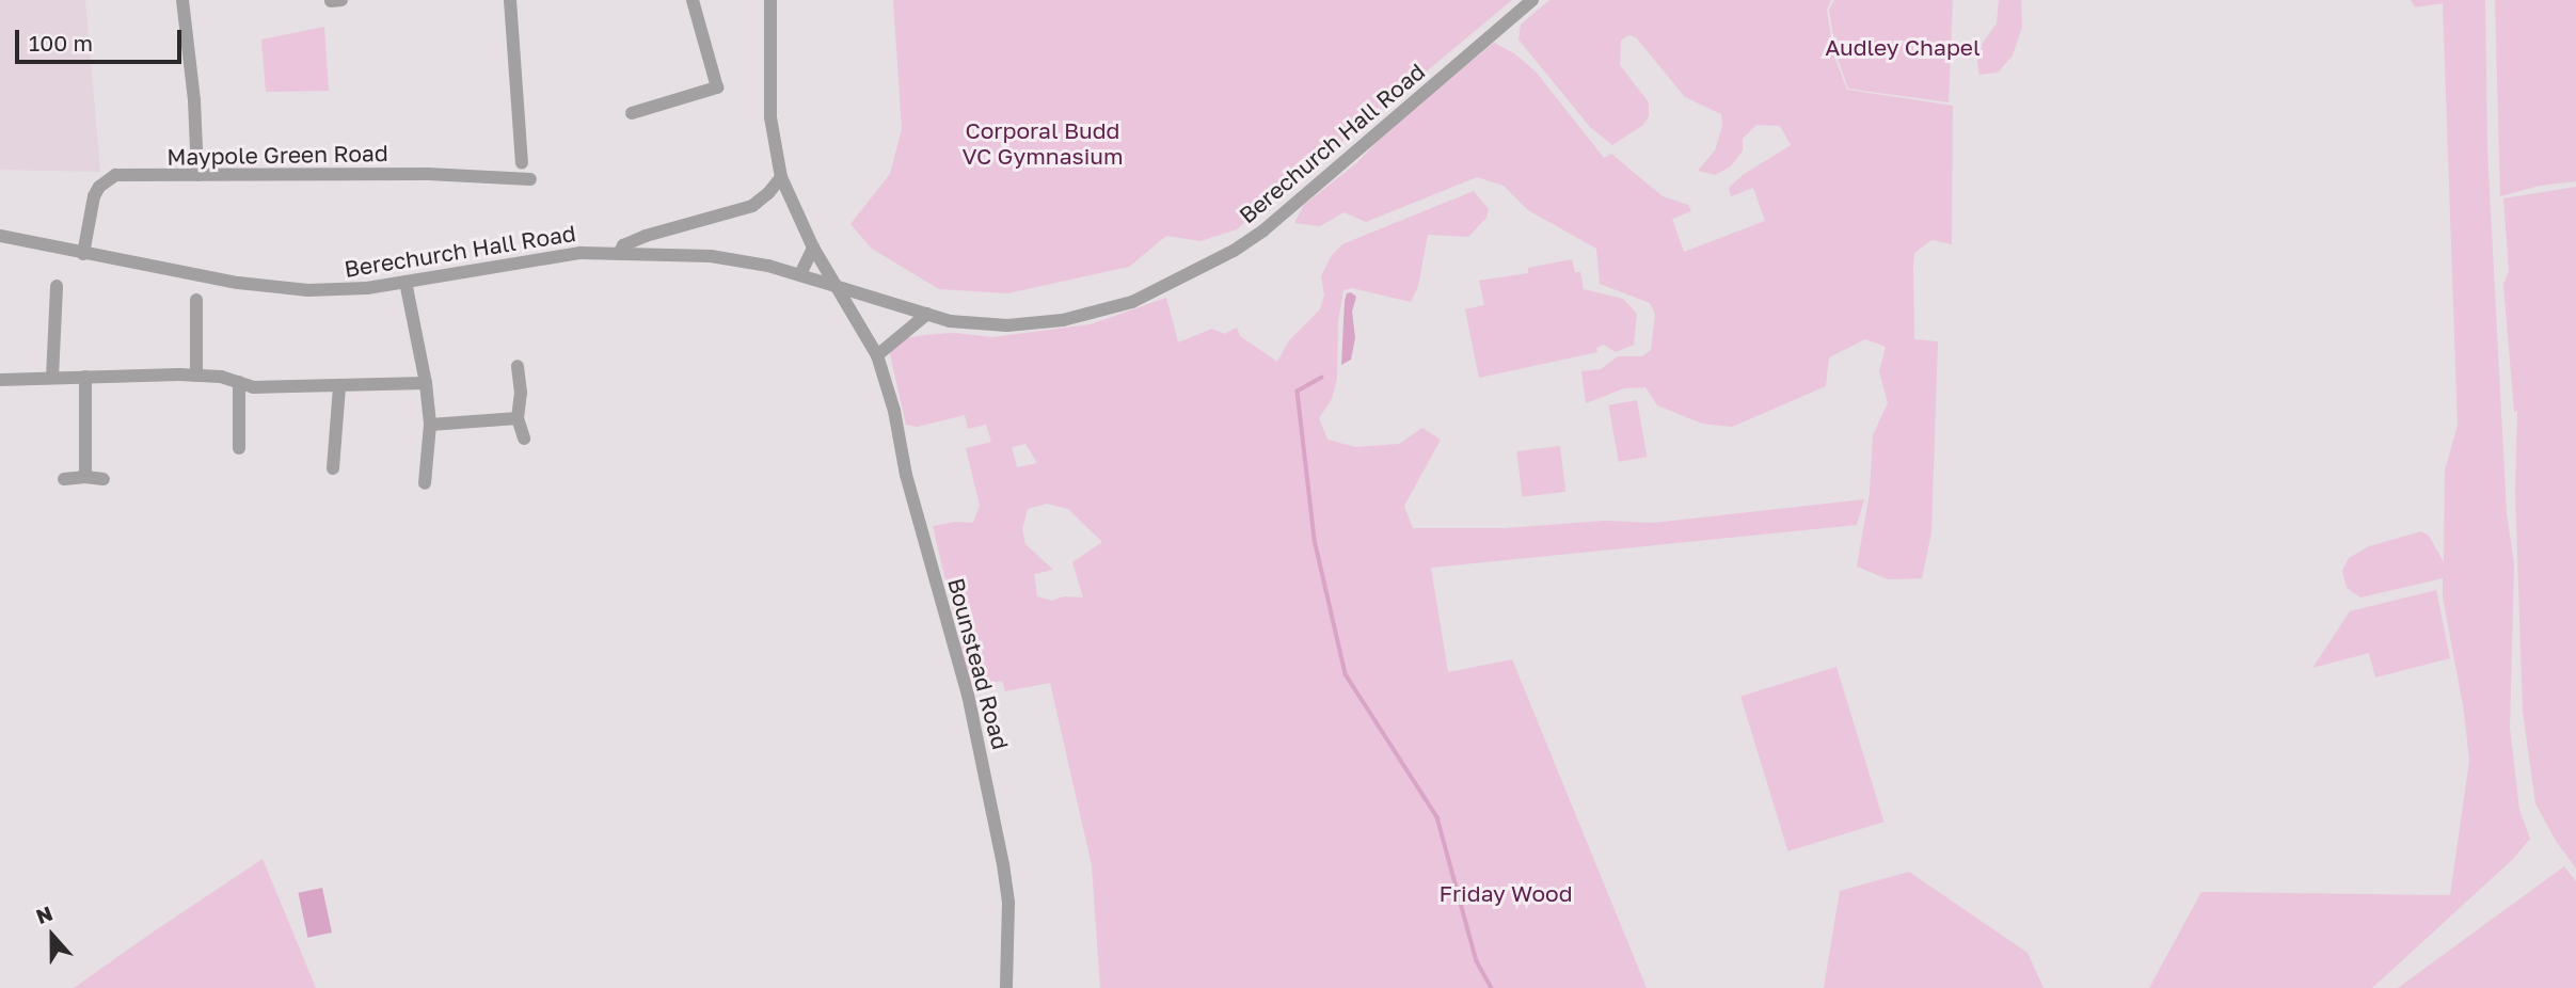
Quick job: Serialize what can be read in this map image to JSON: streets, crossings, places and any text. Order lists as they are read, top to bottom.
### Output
{
  "streets": {
    "street": ["Berechurch Hall Road", "Maypole Green Road", "Bounstead Road"]
  },
  "crossings": [
    ["Berechurch Hall Road", "Maypole Green Road"],
    ["Berechurch Hall Road", "Bounstead Road"]
  ],
  "parks": ["Audley Chapel", "Corporal Budd VC Gymnasium", "Friday Wood"],
  "scale_bar": "100 m",
  "north": "top"
}
